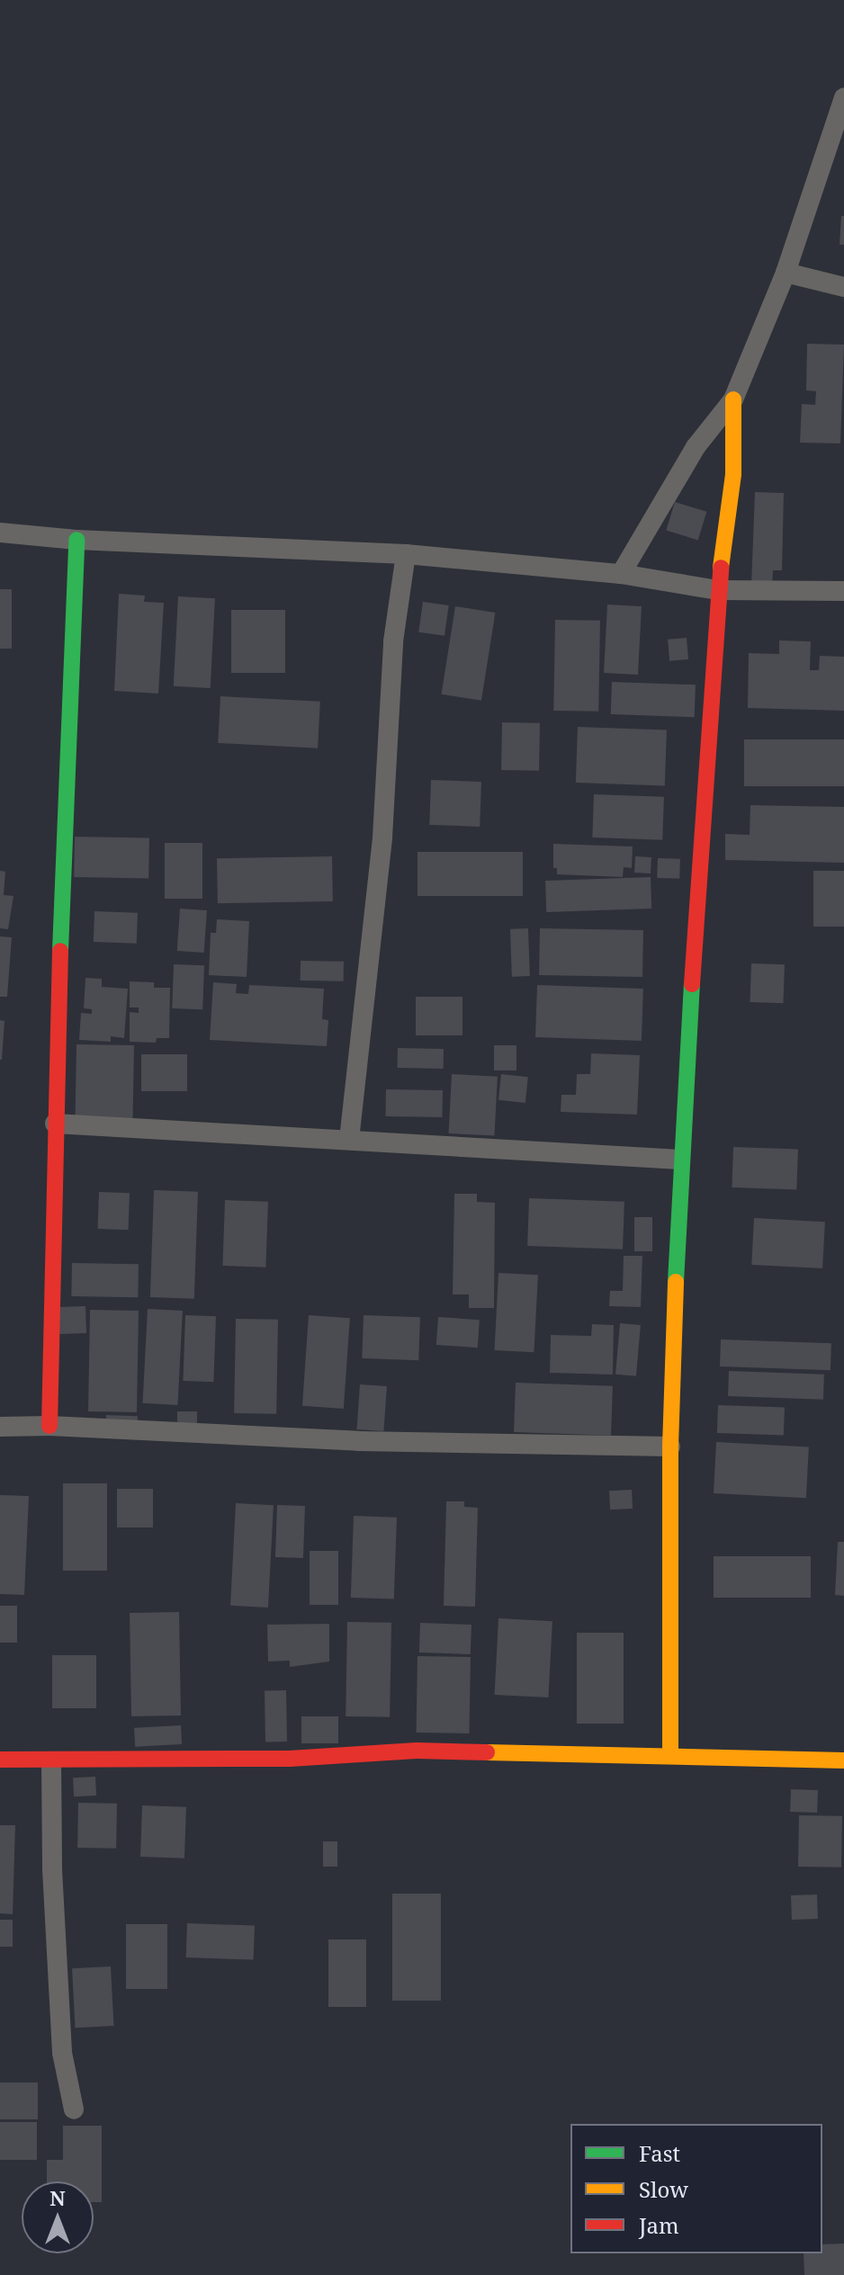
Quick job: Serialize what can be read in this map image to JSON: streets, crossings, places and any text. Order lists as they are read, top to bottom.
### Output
{
  "legend": ["Fast", "Slow", "Jam"],
  "north": "top"
}
